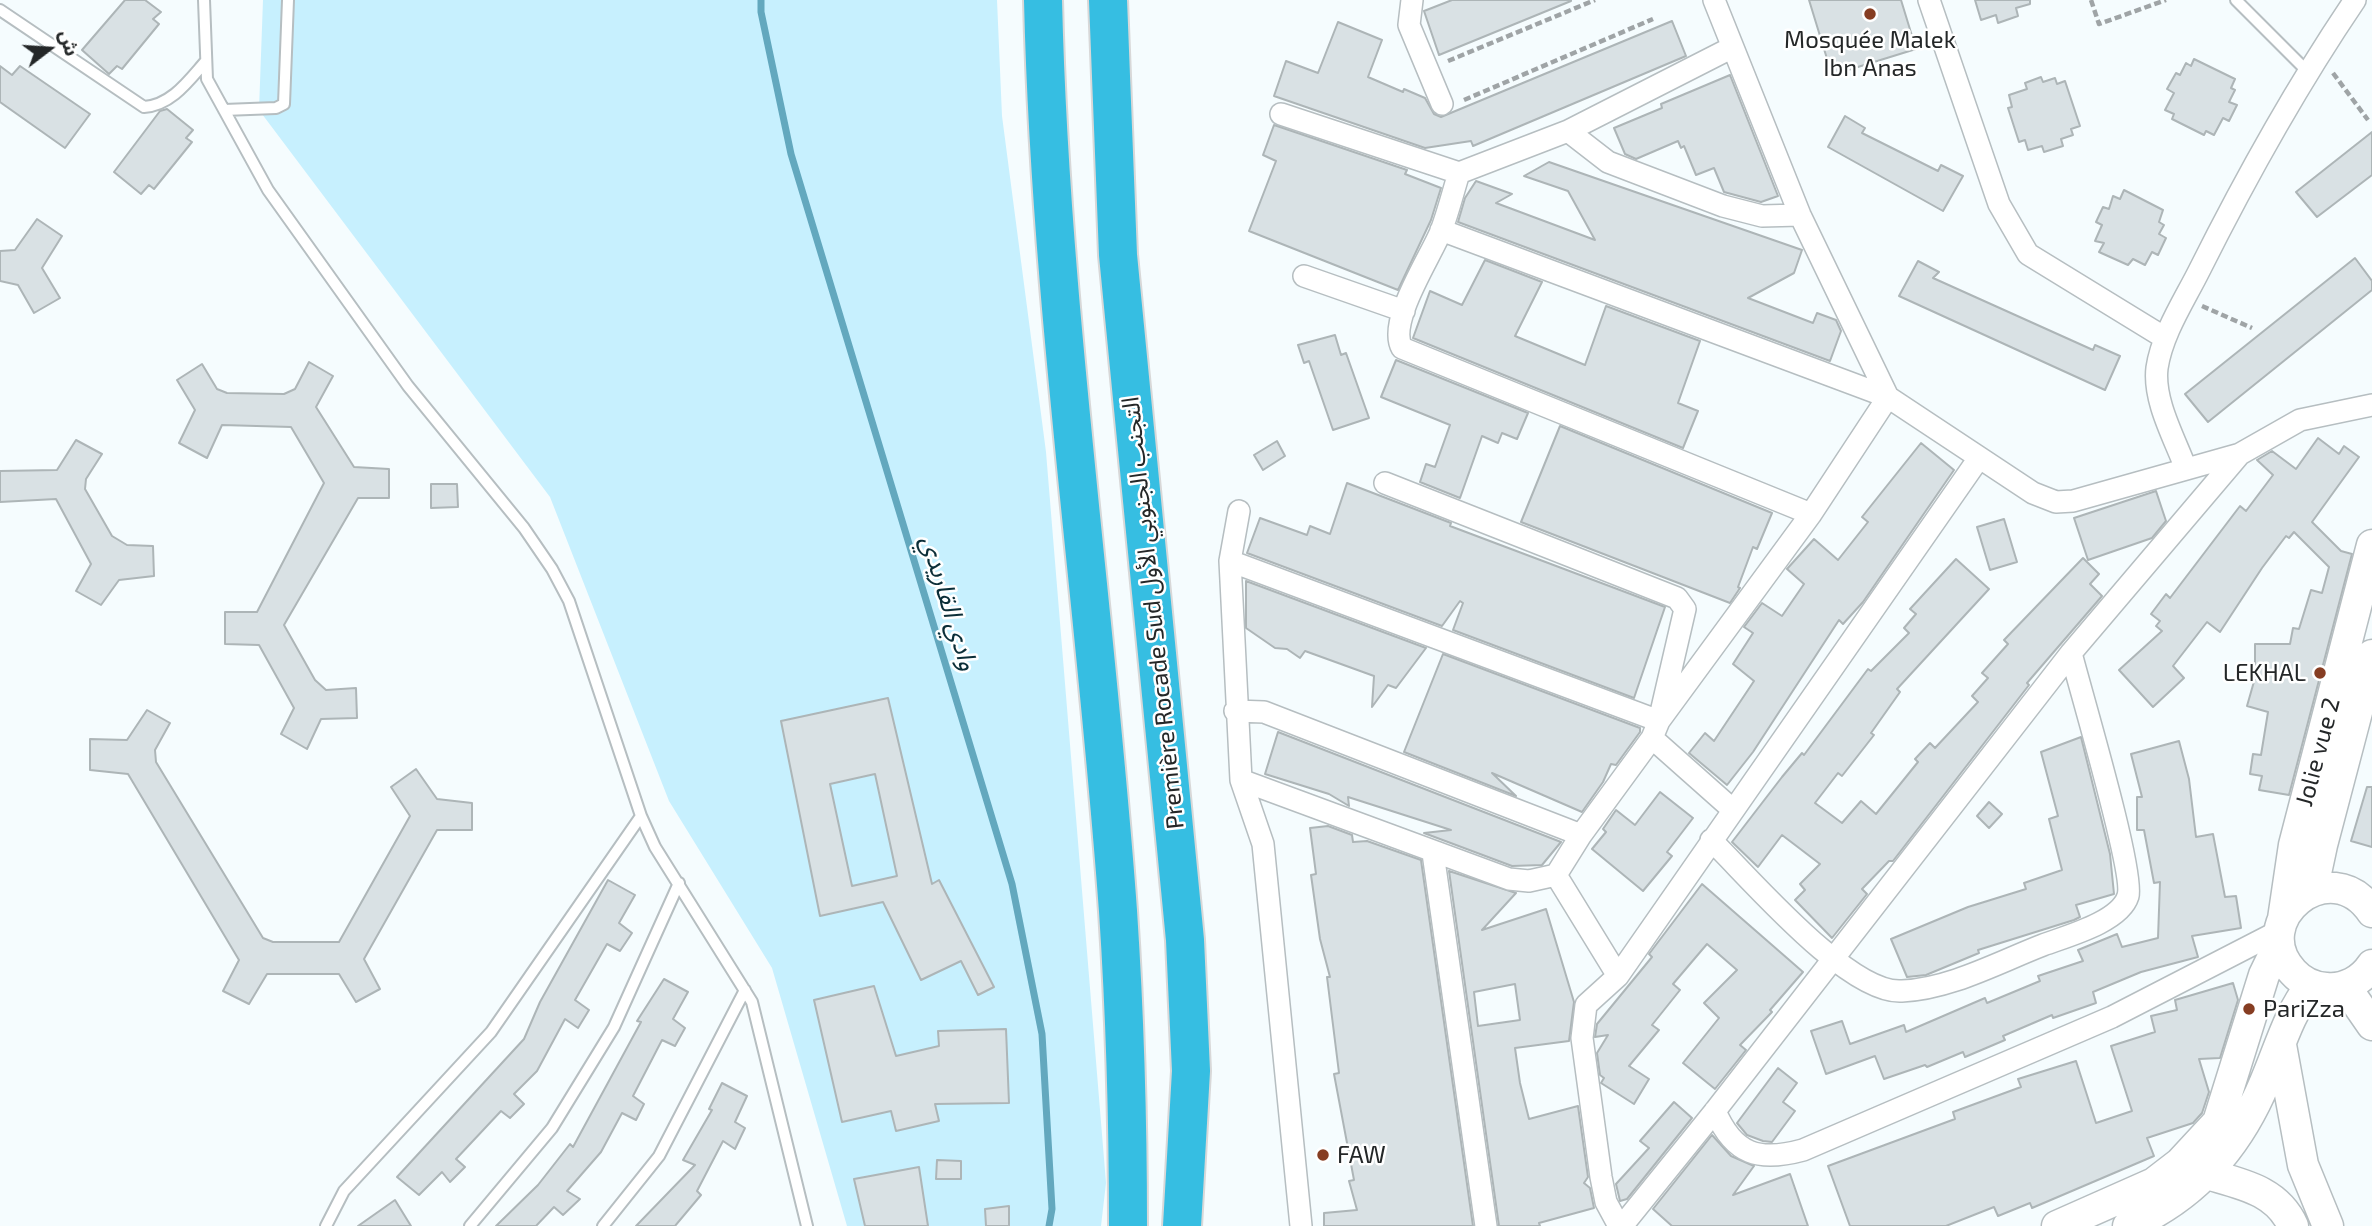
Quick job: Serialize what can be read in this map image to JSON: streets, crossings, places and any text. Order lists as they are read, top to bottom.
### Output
{
  "streets": {
    "highway": ["Première Rocade Sud التجنب الجنوبي الأول"],
    "street": ["Jolie vue 2"]
  },
  "water": ["وادي القاريدي"],
  "places": [
    "Mosquée Malek Ibn Anas",
    "LEKHAL",
    "PariZza",
    "FAW"
  ],
  "north": "right"
}
